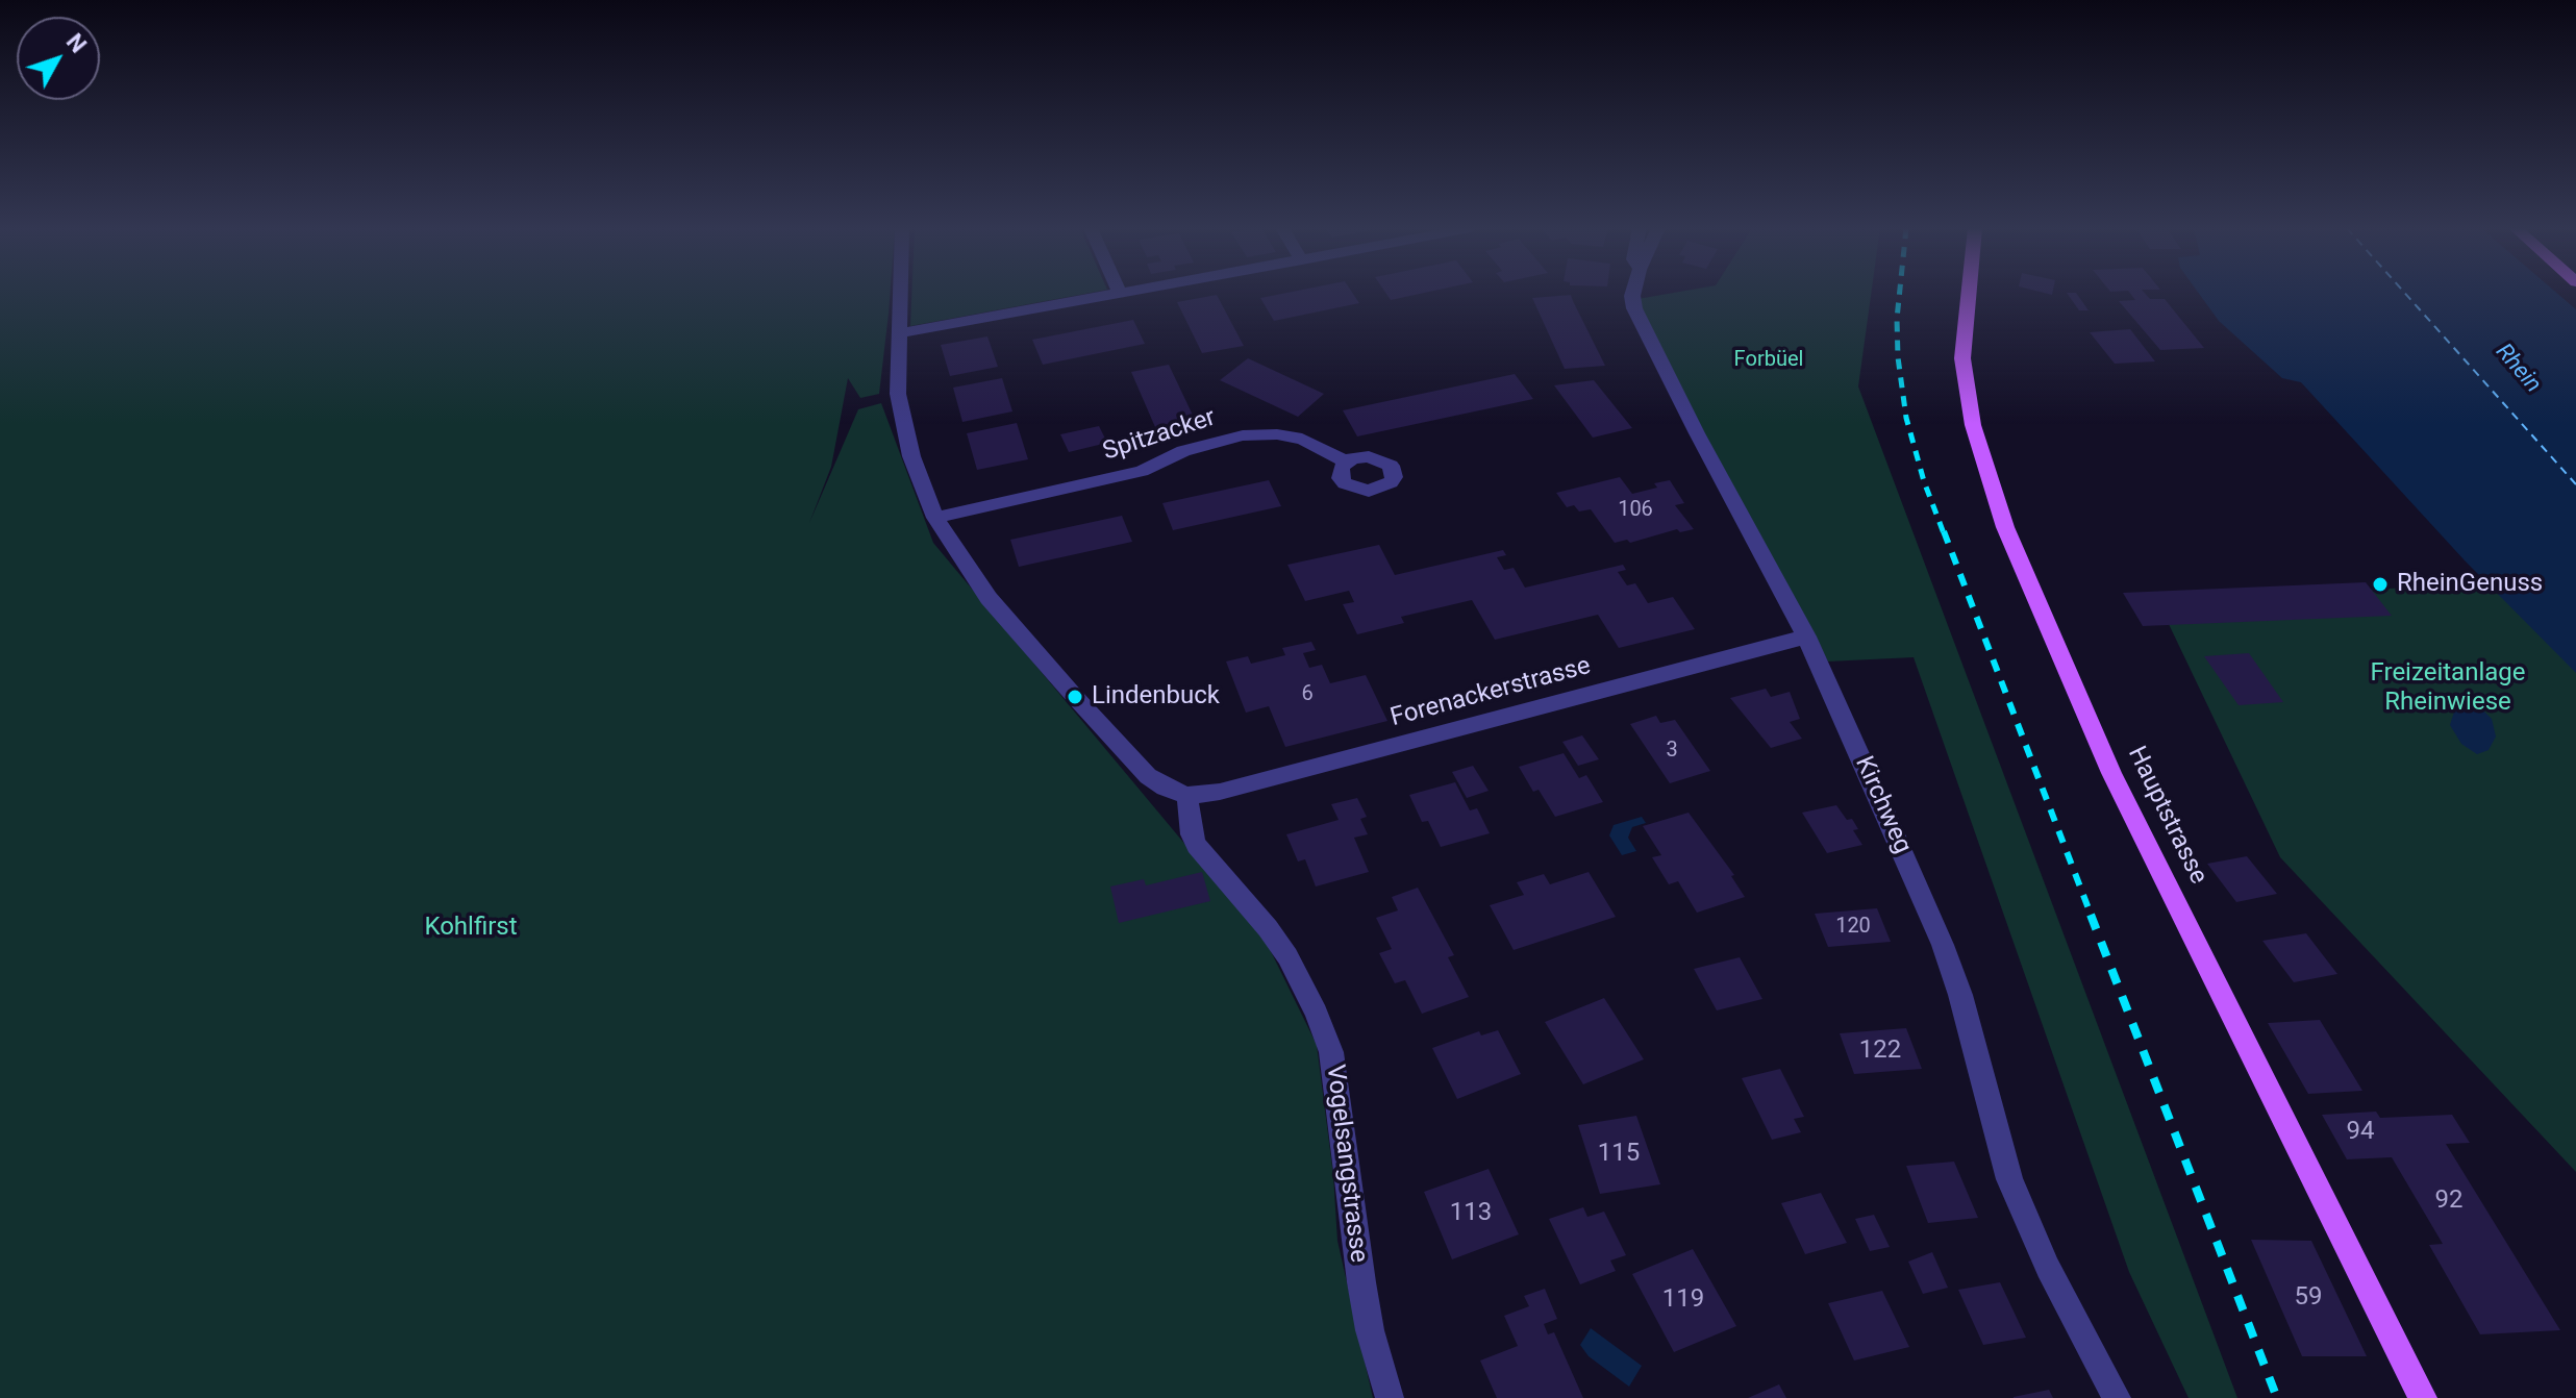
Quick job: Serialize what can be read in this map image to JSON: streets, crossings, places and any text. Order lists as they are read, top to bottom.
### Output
{
  "streets": {
    "main road": ["Hauptstrasse"],
    "street": [
      "Spitzacker",
      "Forenackerstrasse",
      "Kirchweg",
      "Vogelsangstrasse"
    ]
  },
  "crossings": [
    ["Forenackerstrasse", "Kirchweg"],
    ["Forenackerstrasse", "Vogelsangstrasse"]
  ],
  "water": ["Rhein"],
  "parks": ["Forbüel", "Freizeitanlage Rheinwiese", "Kohlfirst"],
  "places": ["RheinGenuss", "Lindenbuck"],
  "house_numbers": [
    "106",
    "6",
    "3",
    "120",
    "122",
    "94",
    "115",
    "92",
    "113",
    "59",
    "119"
  ],
  "north": "top right"
}
